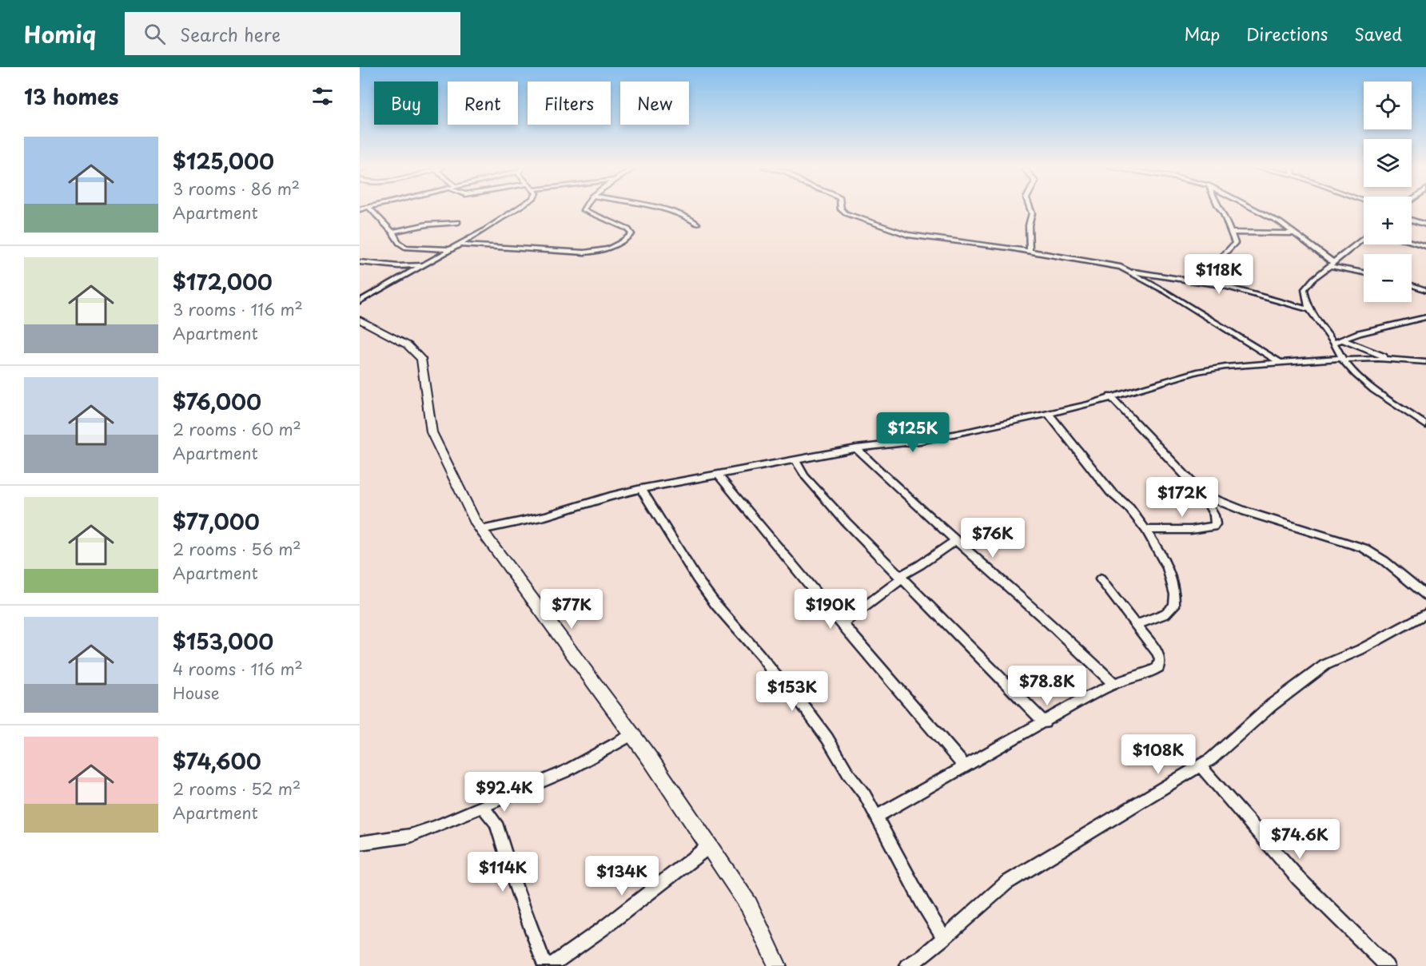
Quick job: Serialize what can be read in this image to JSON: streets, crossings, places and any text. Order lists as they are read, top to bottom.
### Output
{
  "page": {
    "header": "Homiq",
    "search": "Search here",
    "nav": ["Map", "Directions", "Saved"],
    "heading": "13 homes",
    "map_buttons": ["+", "−"],
    "chip": [
      "Buy",
      "Rent",
      "Filters",
      "New"
    ],
    "list": [
      {
        "name": "$125,000",
        "note": "3 rooms · 86 m² · Apartment"
      },
      {
        "name": "$172,000",
        "note": "3 rooms · 116 m² · Apartment"
      },
      {
        "name": "$76,000",
        "note": "2 rooms · 60 m² · Apartment"
      },
      {
        "name": "$77,000",
        "note": "2 rooms · 56 m² · Apartment"
      },
      {
        "name": "$153,000",
        "note": "4 rooms · 116 m² · House"
      },
      {
        "name": "$74,600",
        "note": "2 rooms · 52 m² · Apartment"
      }
    ],
    "price": [
      "$118K",
      "$125K",
      "$172K",
      "$76K",
      "$77K",
      "$190K",
      "$78.8K",
      "$153K",
      "$108K",
      "$92.4K",
      "$74.6K",
      "$114K",
      "$134K"
    ]
  }
}
